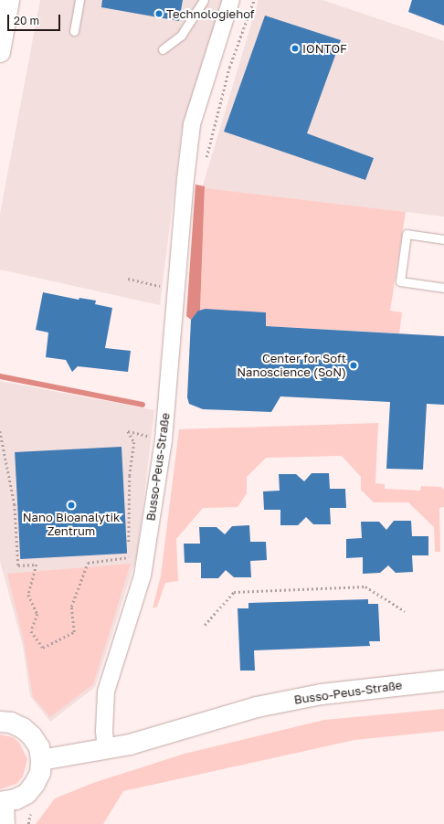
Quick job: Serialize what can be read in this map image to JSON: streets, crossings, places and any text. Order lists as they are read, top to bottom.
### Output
{
  "streets": {
    "main road": ["Busso-Peus-Straße"]
  },
  "places": [
    "Technologiehof",
    "IONTOF",
    "Center for Soft Nanoscience (SoN)",
    "Nano Bioanalytik Zentrum"
  ],
  "scale_bar": "20 m"
}
